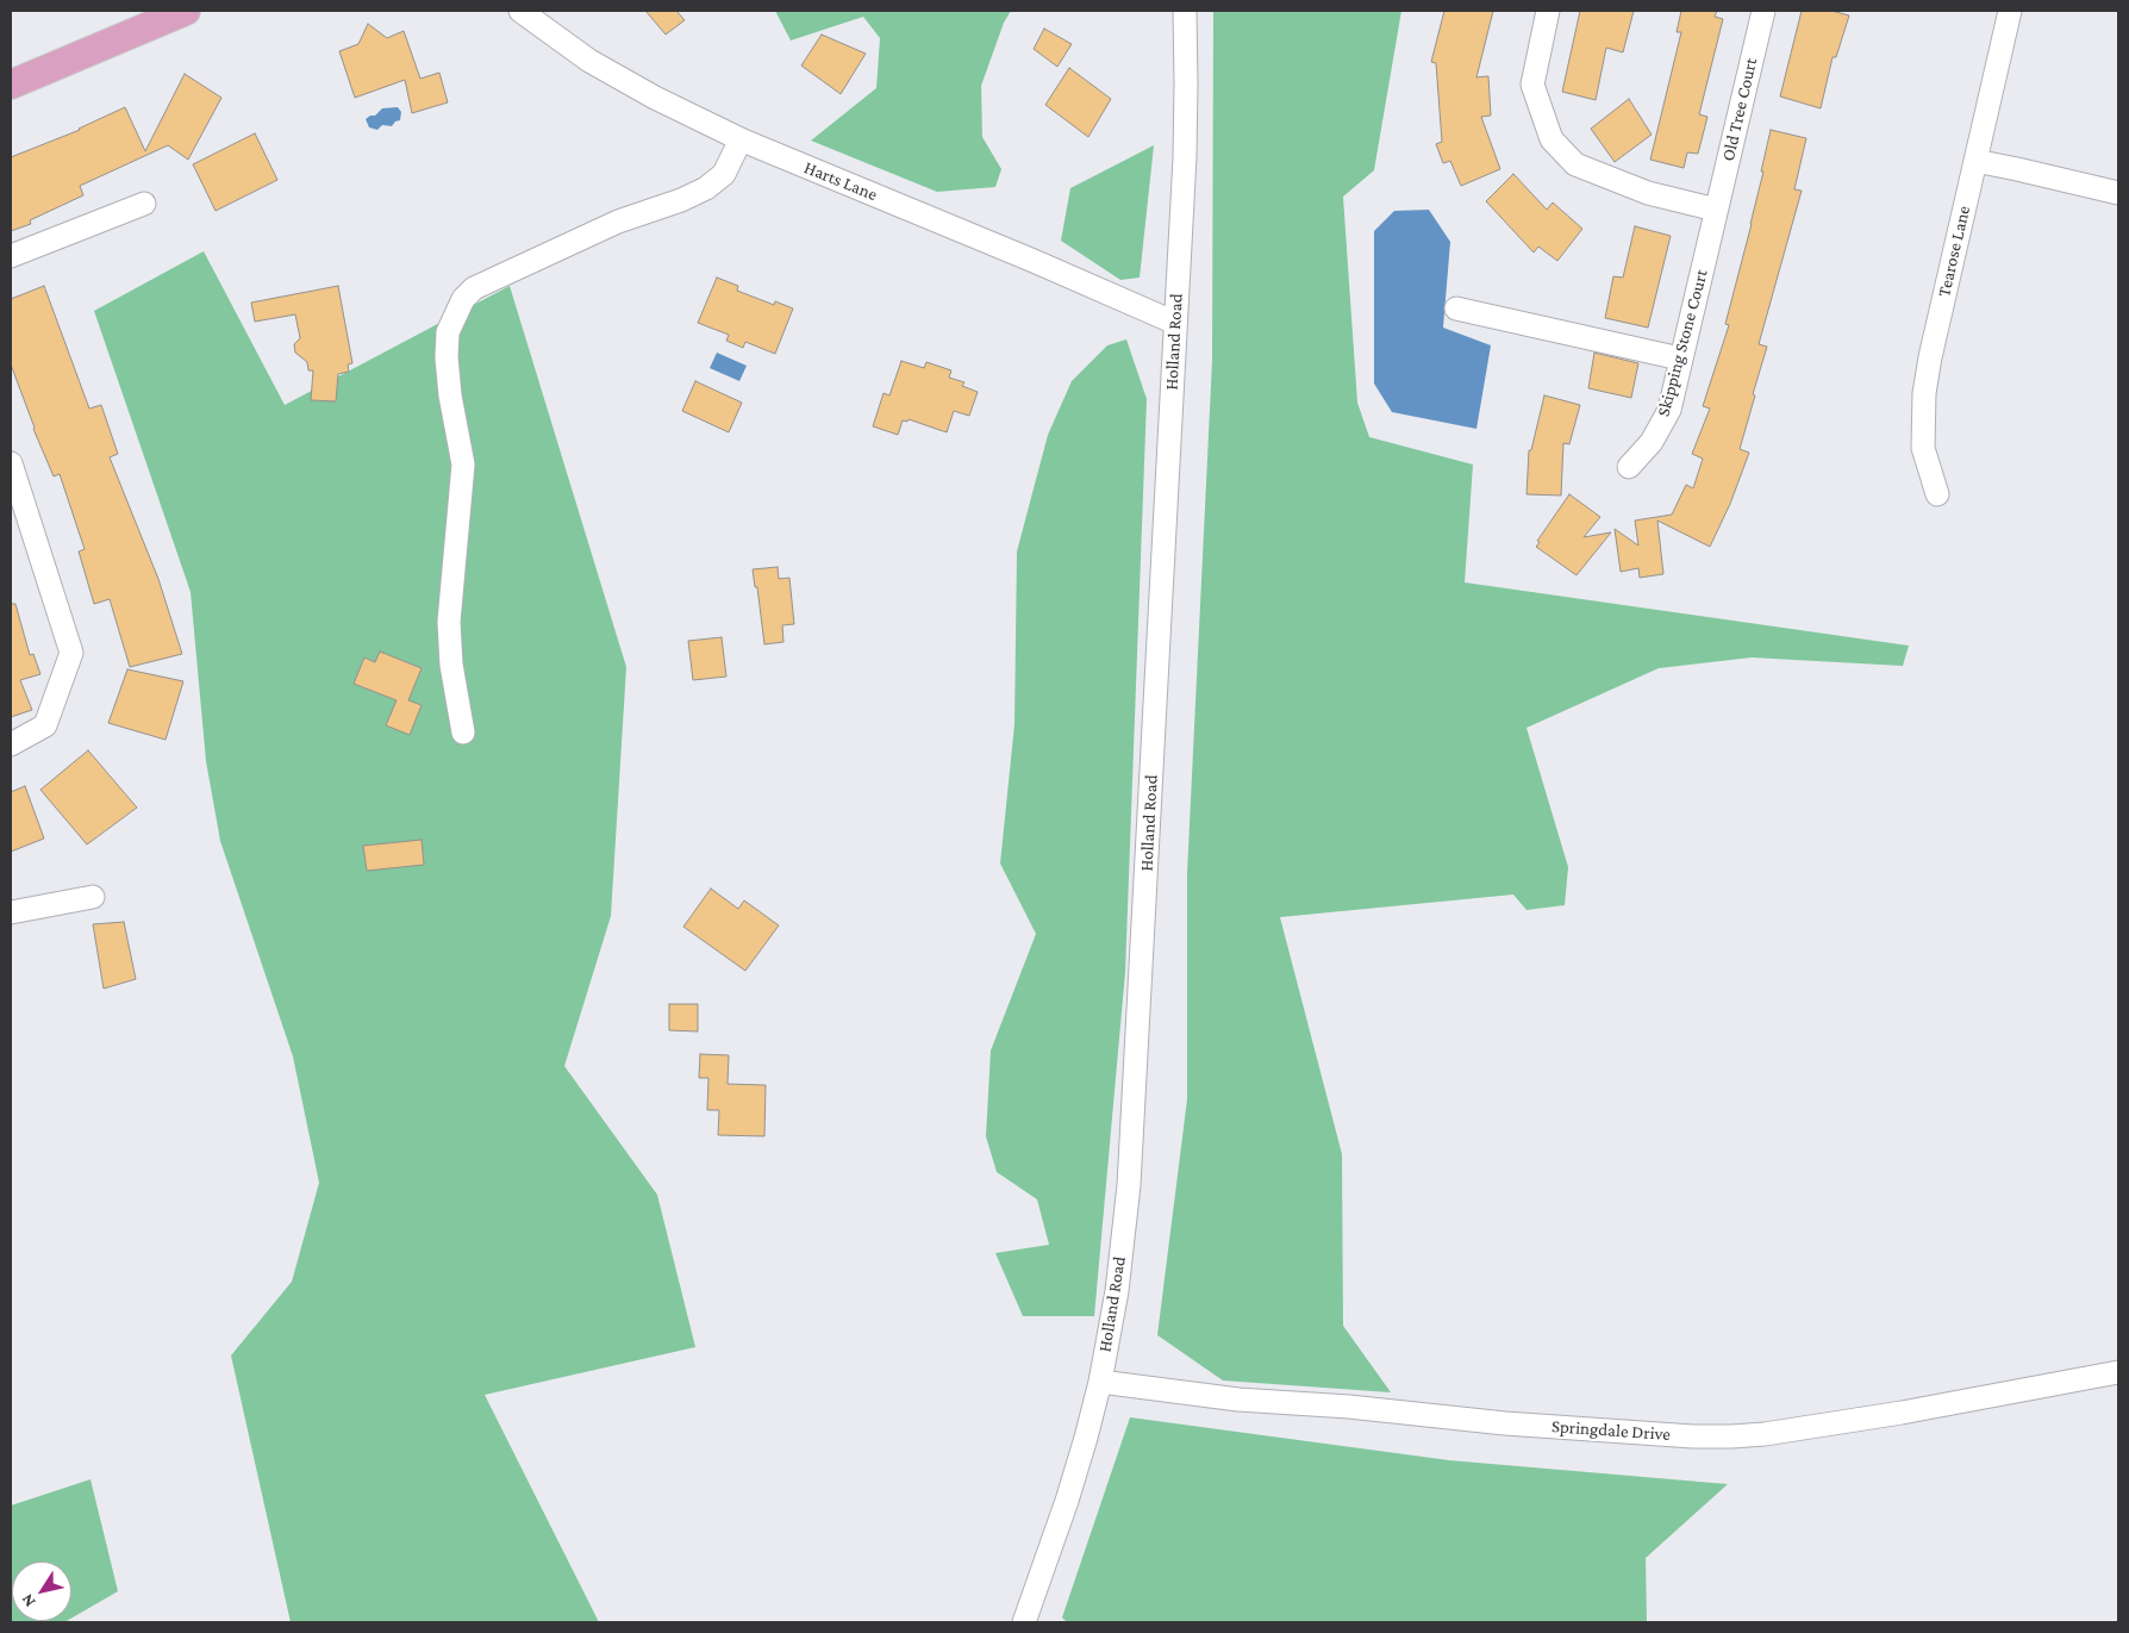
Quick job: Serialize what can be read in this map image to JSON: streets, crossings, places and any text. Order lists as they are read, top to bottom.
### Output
{
  "streets": {
    "street": [
      "Old Tree Court",
      "Harts Lane",
      "Tearose Lane",
      "Holland Road",
      "Skipping Stone Court",
      "Springdale Drive"
    ]
  },
  "crossings": [
    ["Old Tree Court", "Skipping Stone Court"],
    ["Harts Lane", "Holland Road"],
    ["Holland Road", "Springdale Drive"]
  ],
  "north": "bottom left"
}
